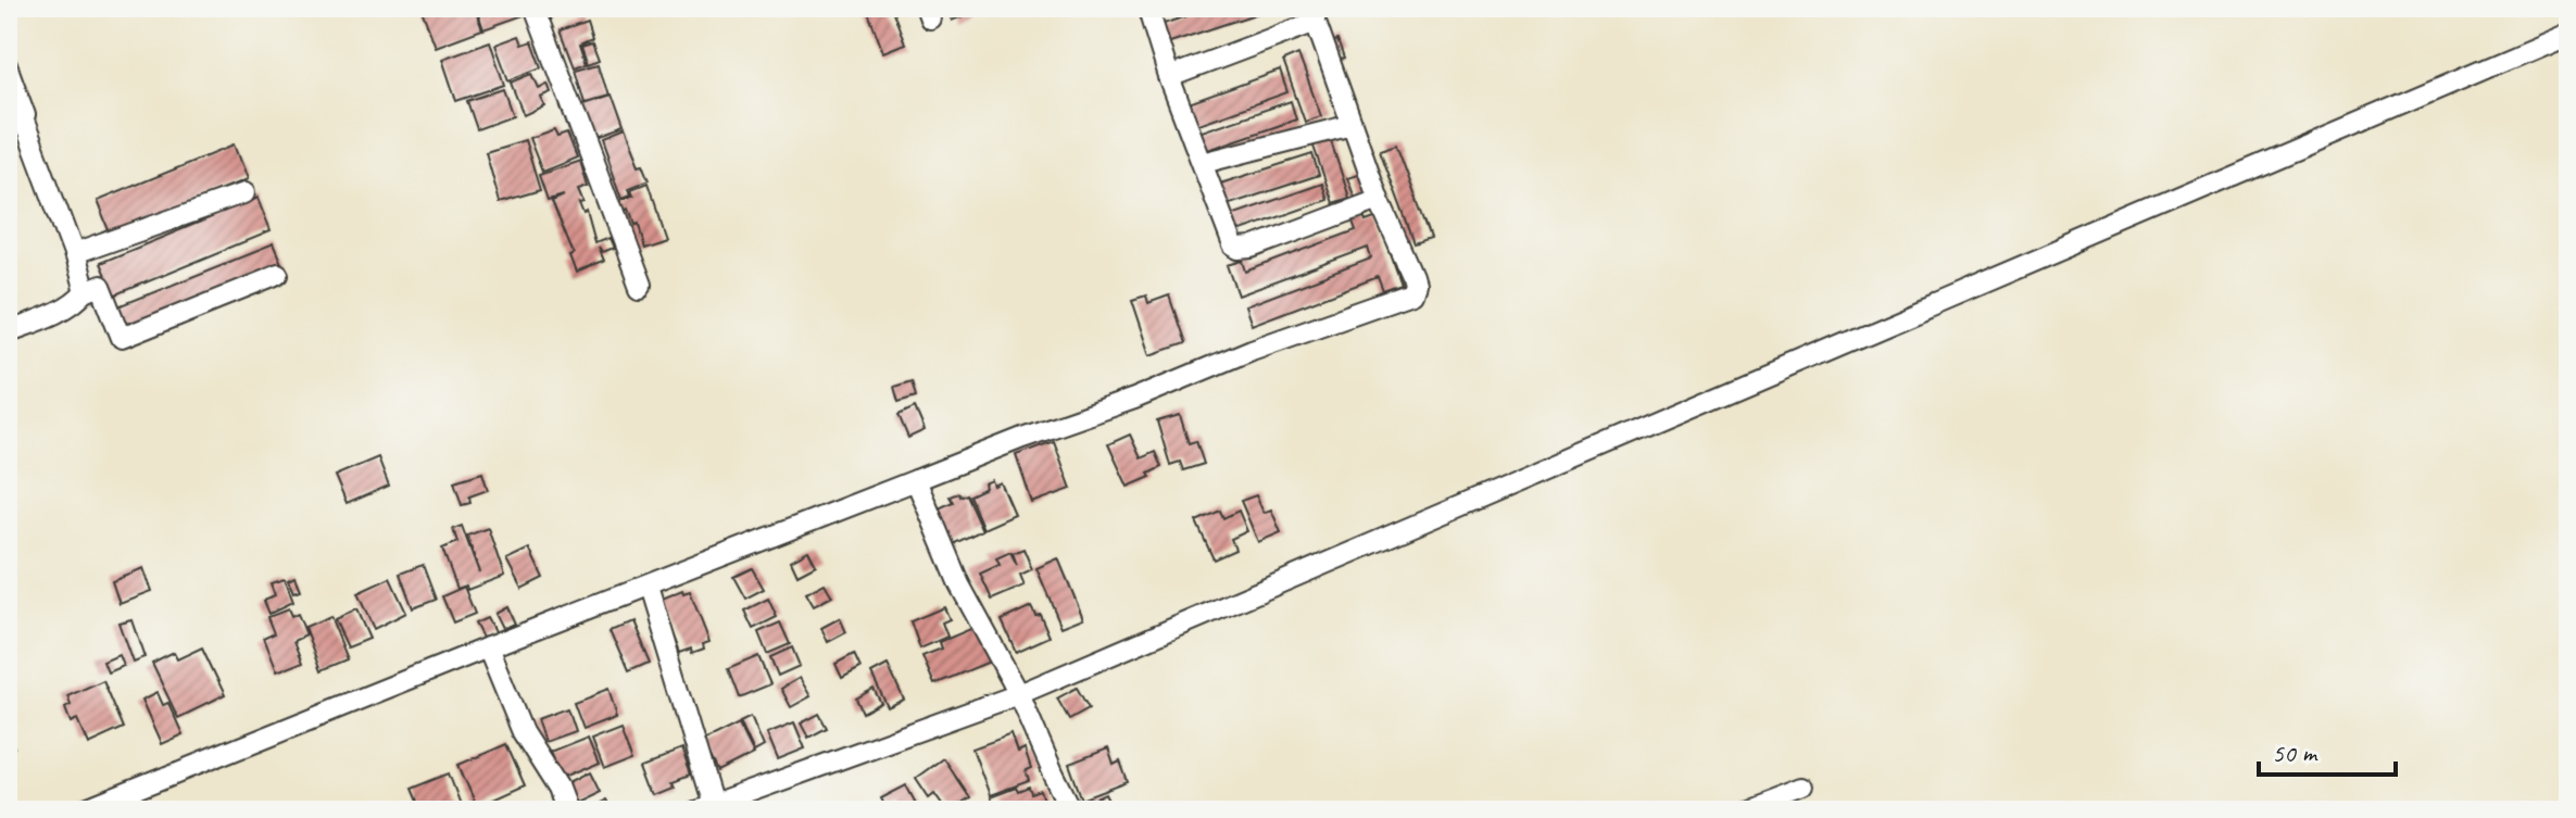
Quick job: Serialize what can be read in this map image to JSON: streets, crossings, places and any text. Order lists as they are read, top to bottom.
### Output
{
  "scale_bar": "50 m"
}
